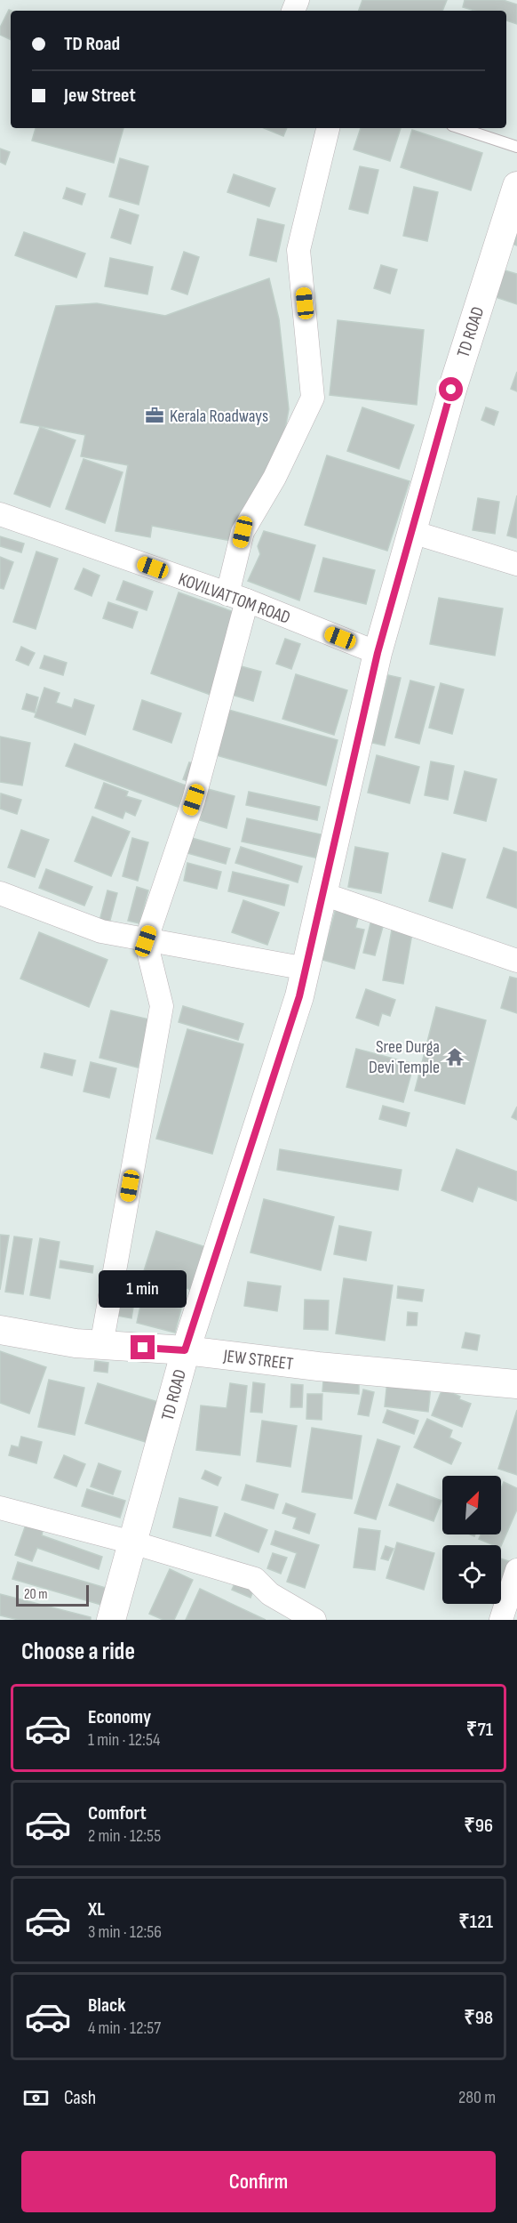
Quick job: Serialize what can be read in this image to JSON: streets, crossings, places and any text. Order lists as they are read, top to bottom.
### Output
{
  "streets": {
    "street": ["TD ROAD", "KOVILVATTOM ROAD", "JEW STREET"]
  },
  "crossings": [
    ["TD ROAD", "KOVILVATTOM ROAD"],
    ["TD ROAD", "JEW STREET"]
  ],
  "places": {
    "office": ["Kerala Roadways"],
    "temple": ["Sree Durga Devi Temple"]
  },
  "scale_bar": "20 m",
  "north": "top right",
  "page": {
    "banner": ["TD Road", "Jew Street"],
    "bubble": "1 min",
    "scale": "20 m",
    "heading": "Choose a ride",
    "list": [
      {
        "name": "Economy",
        "note": "1 min · 12:54",
        "value": "₹71"
      },
      {
        "name": "Comfort",
        "note": "2 min · 12:55",
        "value": "₹96"
      },
      {
        "name": "XL",
        "note": "3 min · 12:56",
        "value": "₹121"
      },
      {
        "name": "Black",
        "note": "4 min · 12:57",
        "value": "₹98"
      }
    ],
    "pay": ["Cash", "280 m"],
    "buttons": "Confirm"
  }
}
